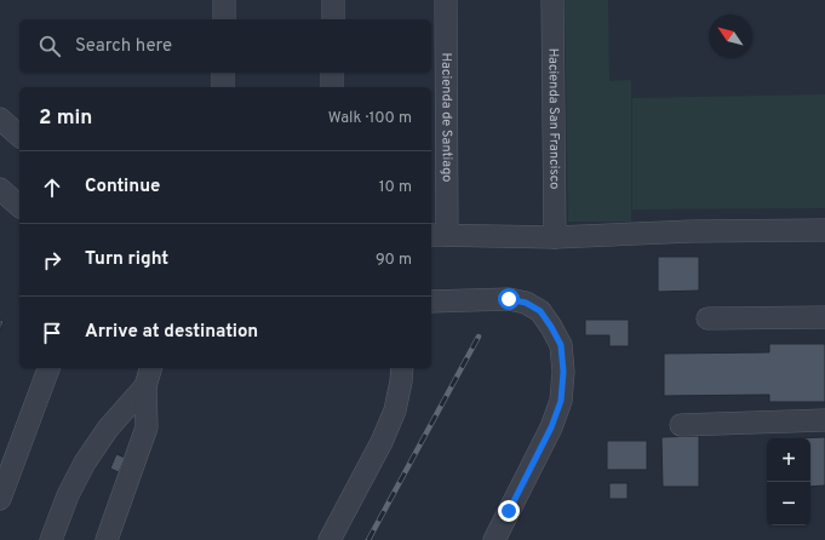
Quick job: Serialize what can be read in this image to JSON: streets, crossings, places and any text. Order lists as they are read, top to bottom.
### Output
{
  "streets": {
    "street": ["Hacienda de Santiago", "Hacienda San Francisco"]
  },
  "north": "top left",
  "page": {
    "search": "Search here",
    "heading": ["2 min", "Walk · 100 m"],
    "list": [
      ["Continue", "10 m"],
      ["Turn right", "90 m"],
      "Arrive at destination"
    ],
    "map_buttons": ["+", "−"]
  }
}
